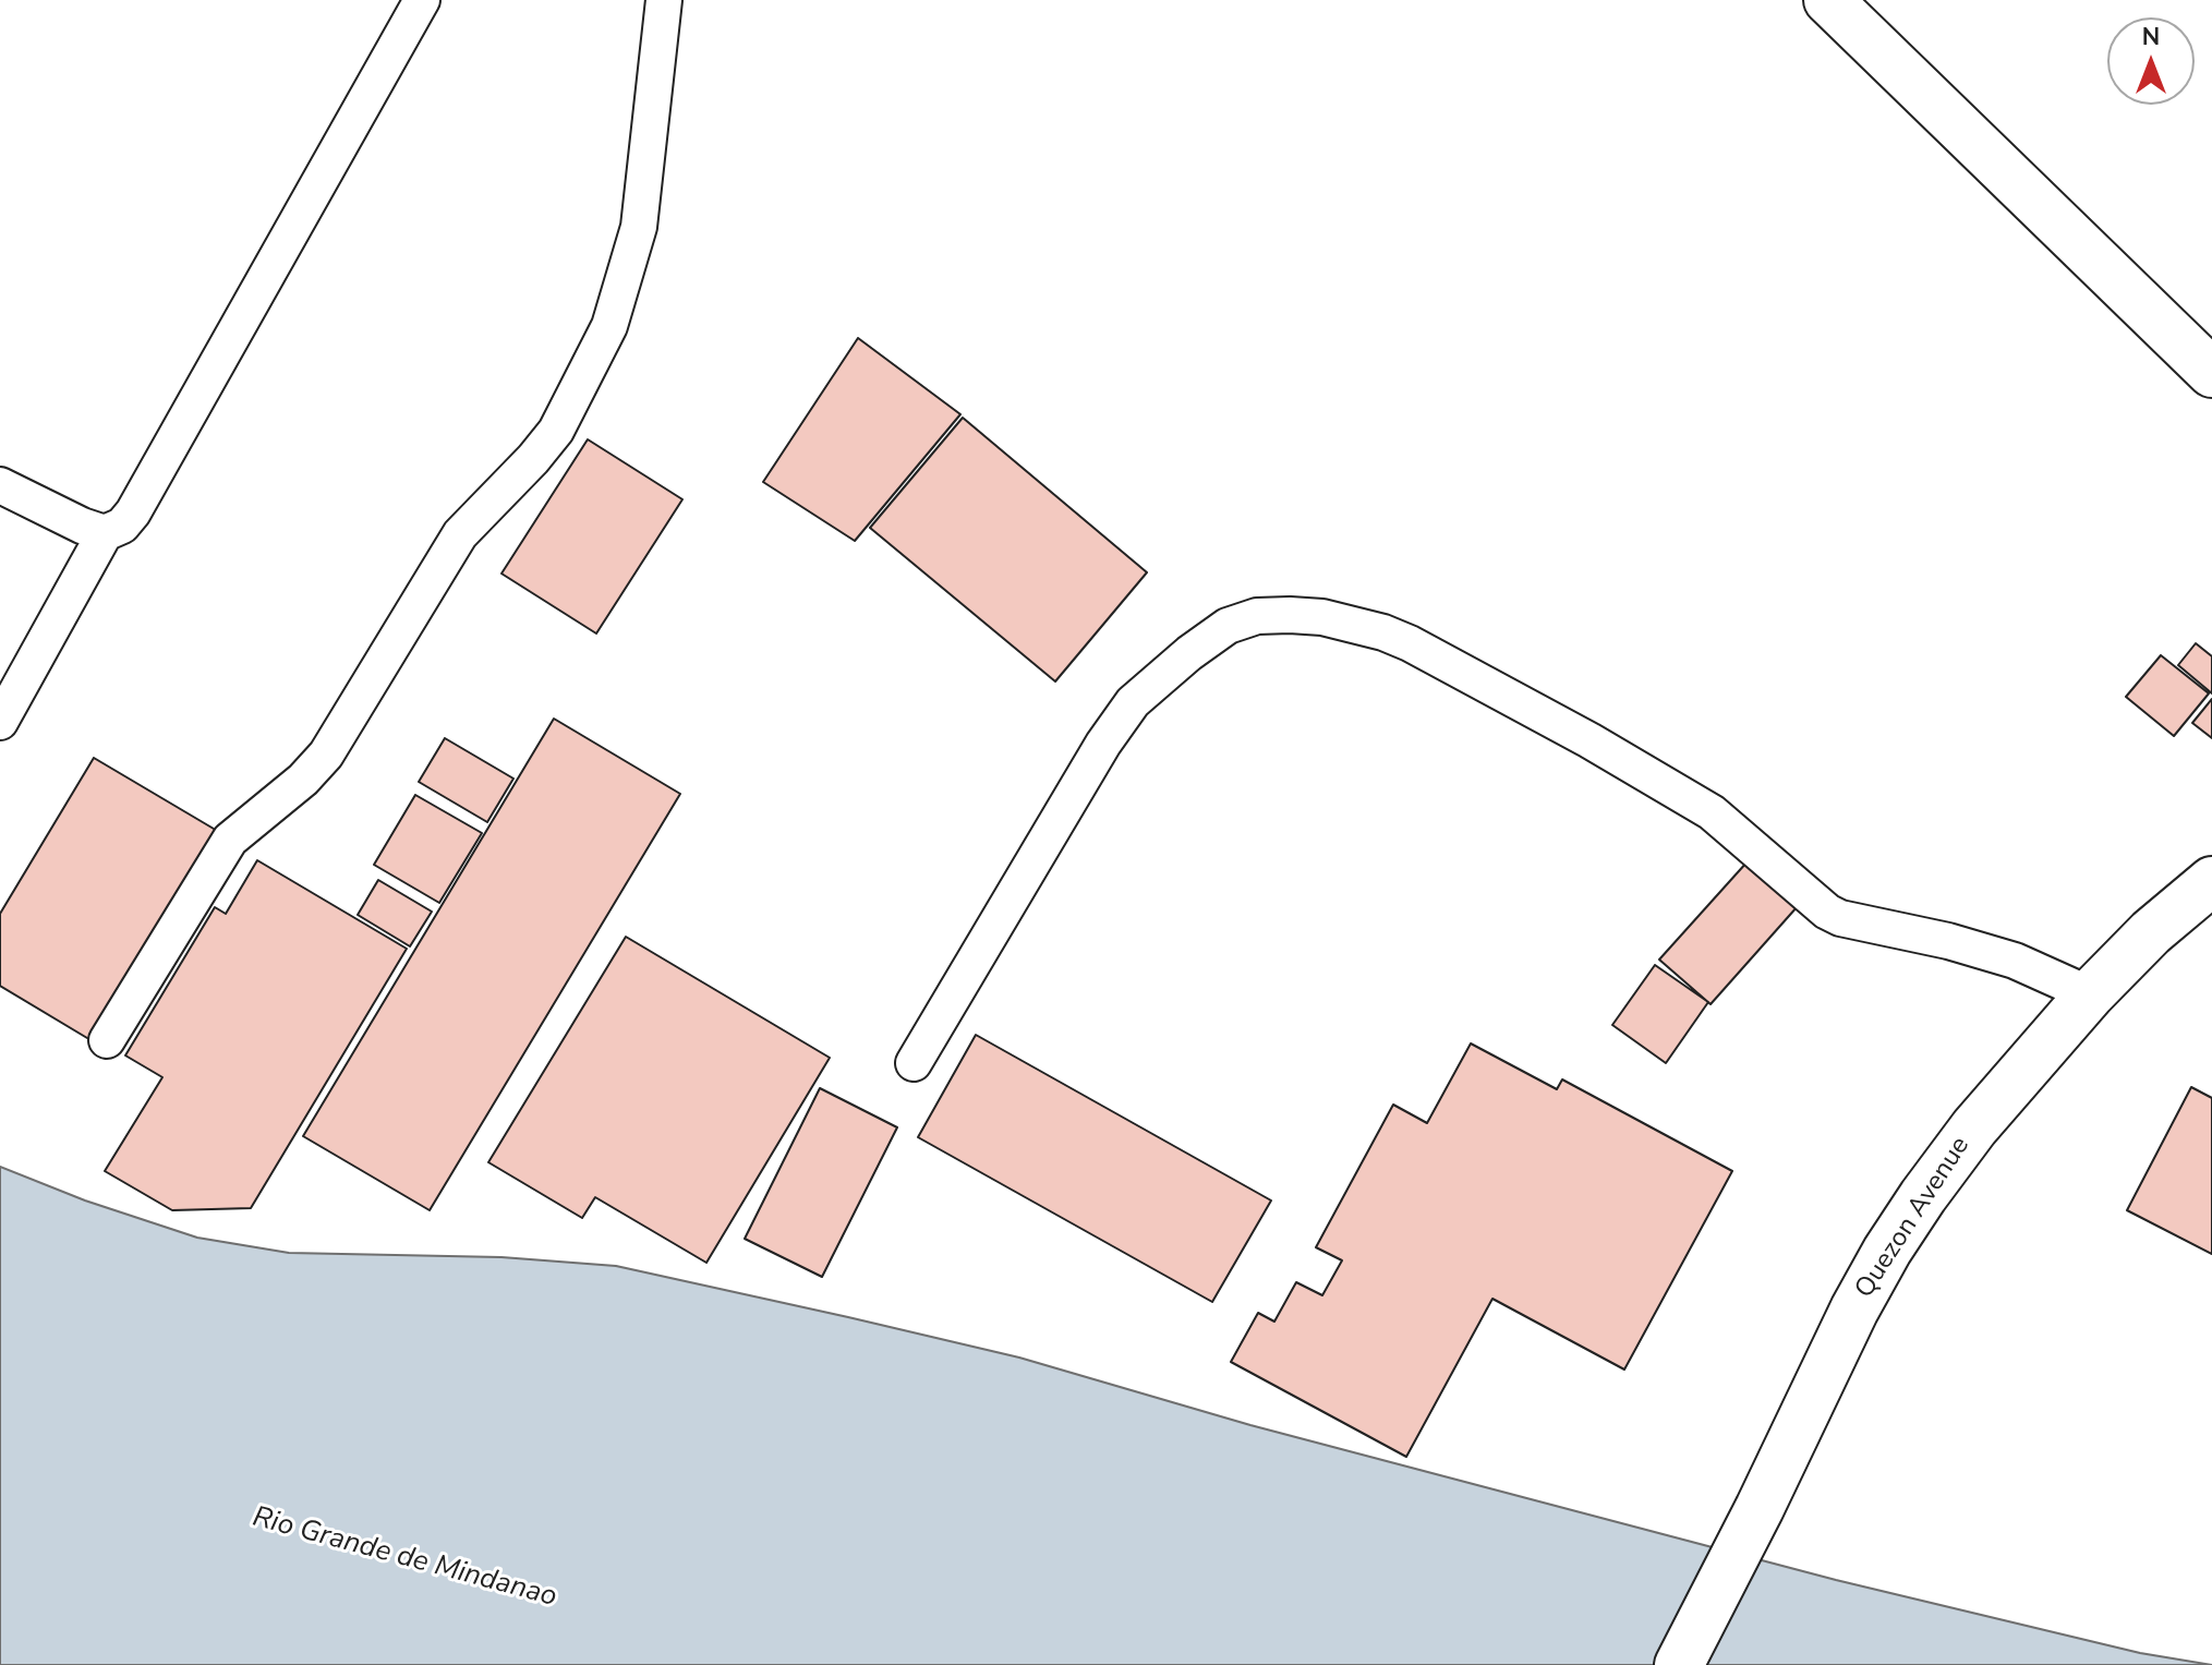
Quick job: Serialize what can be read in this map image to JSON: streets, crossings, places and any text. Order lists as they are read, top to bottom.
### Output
{
  "streets": {
    "street": ["Quezon Avenue"]
  },
  "water": ["Rio Grande de Mindanao"],
  "north": "top"
}
